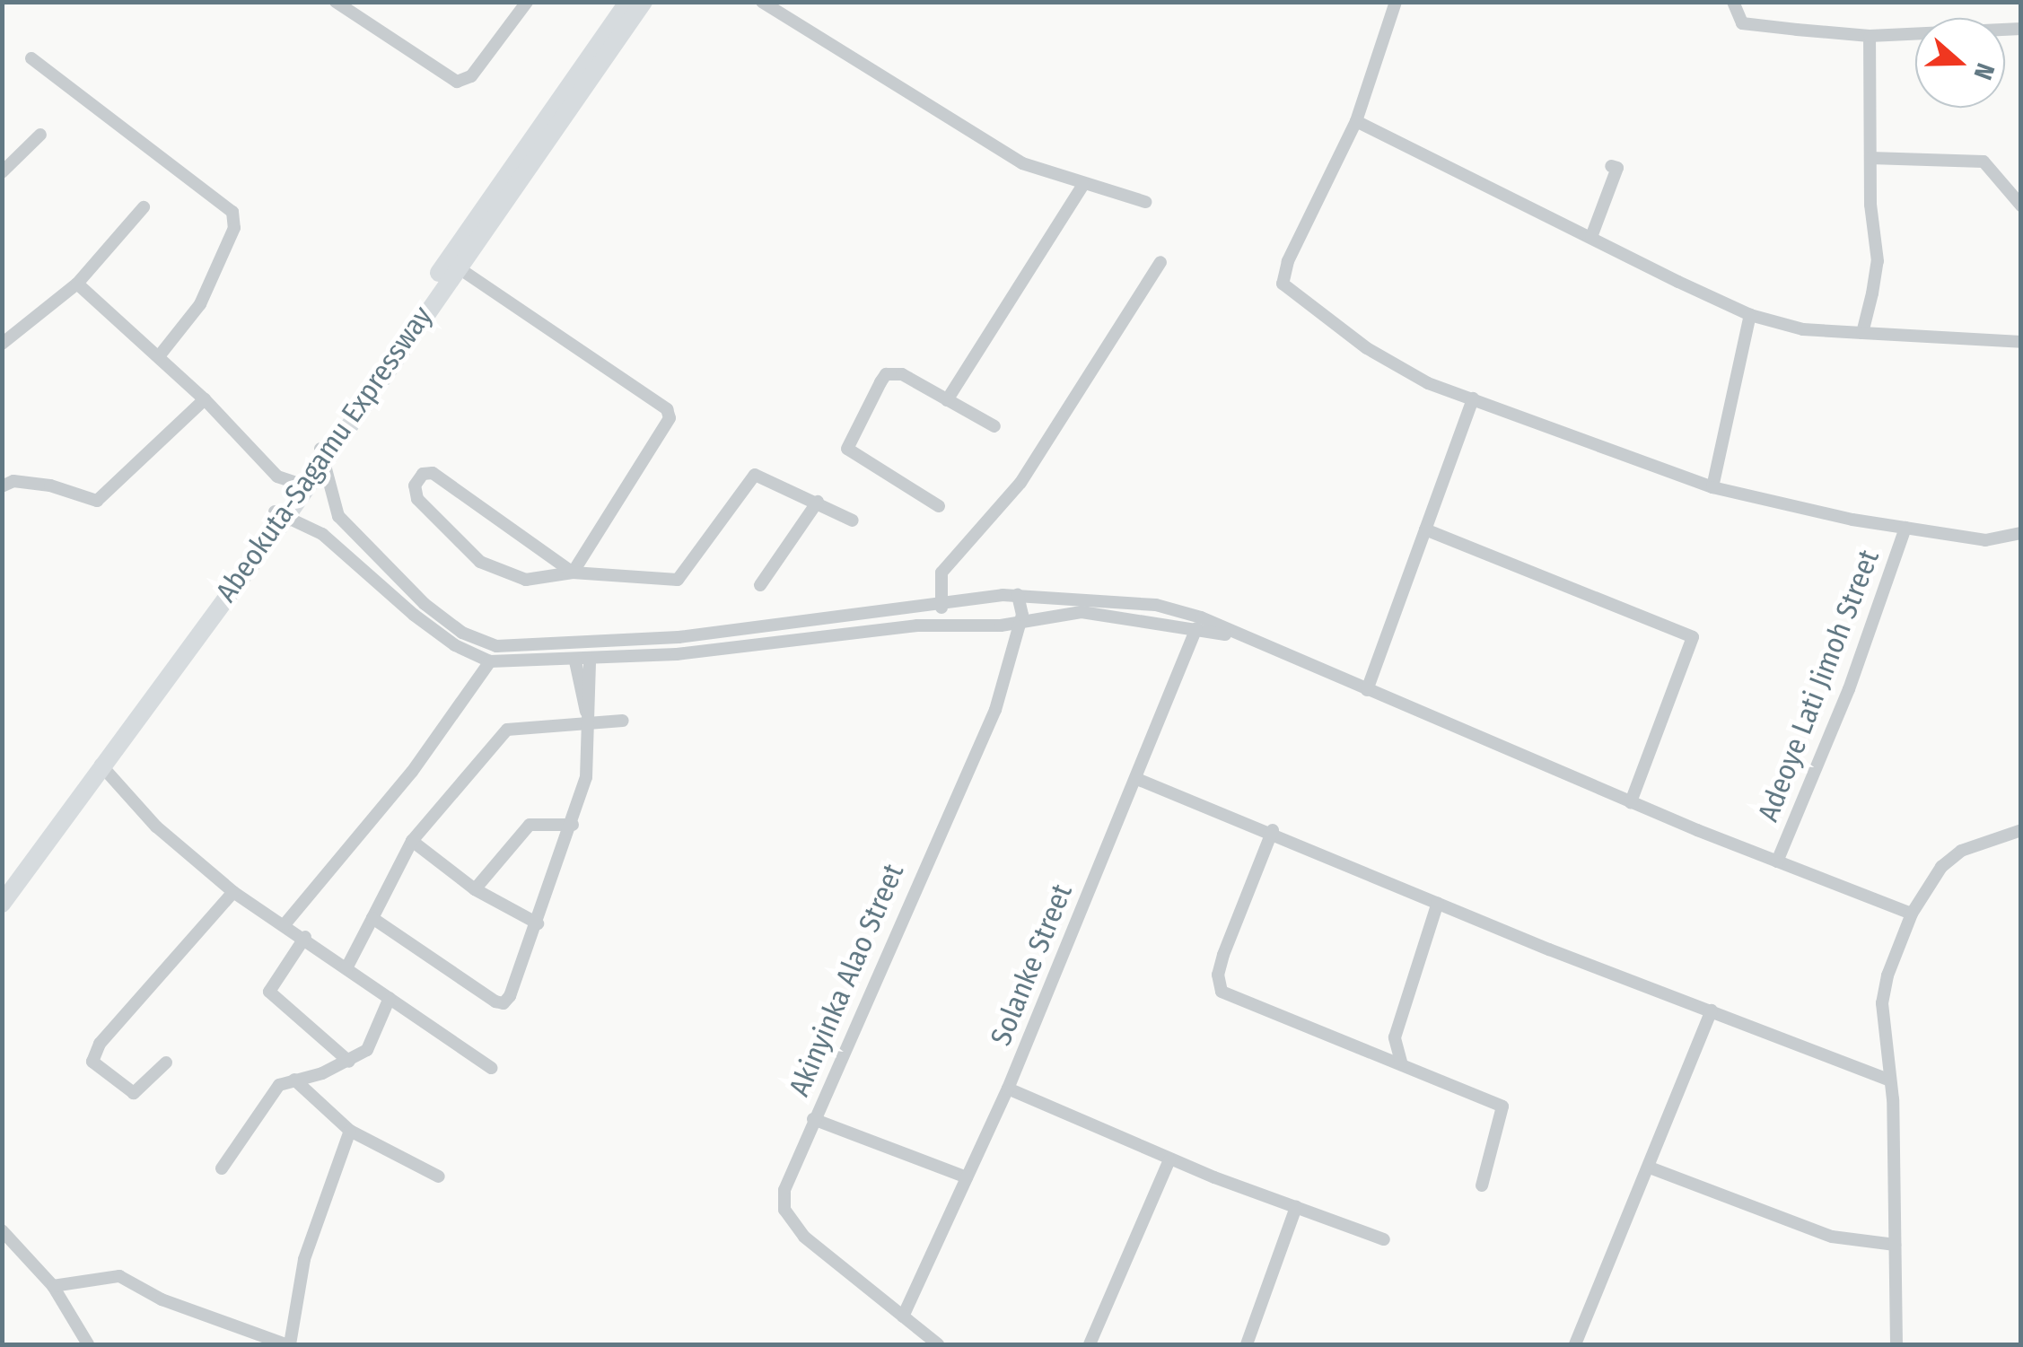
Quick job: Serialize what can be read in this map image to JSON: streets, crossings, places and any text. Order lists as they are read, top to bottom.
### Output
{
  "streets": {
    "highway": ["Abeokuta-Sagamu Expressway"],
    "street": ["Adeoye Lati Jimoh Street", "Solanke Street", "Akinyinka Alao Street"]
  },
  "crossings": [
    ["Solanke Street", "Akinyinka Alao Street"]
  ],
  "north": "right"
}
